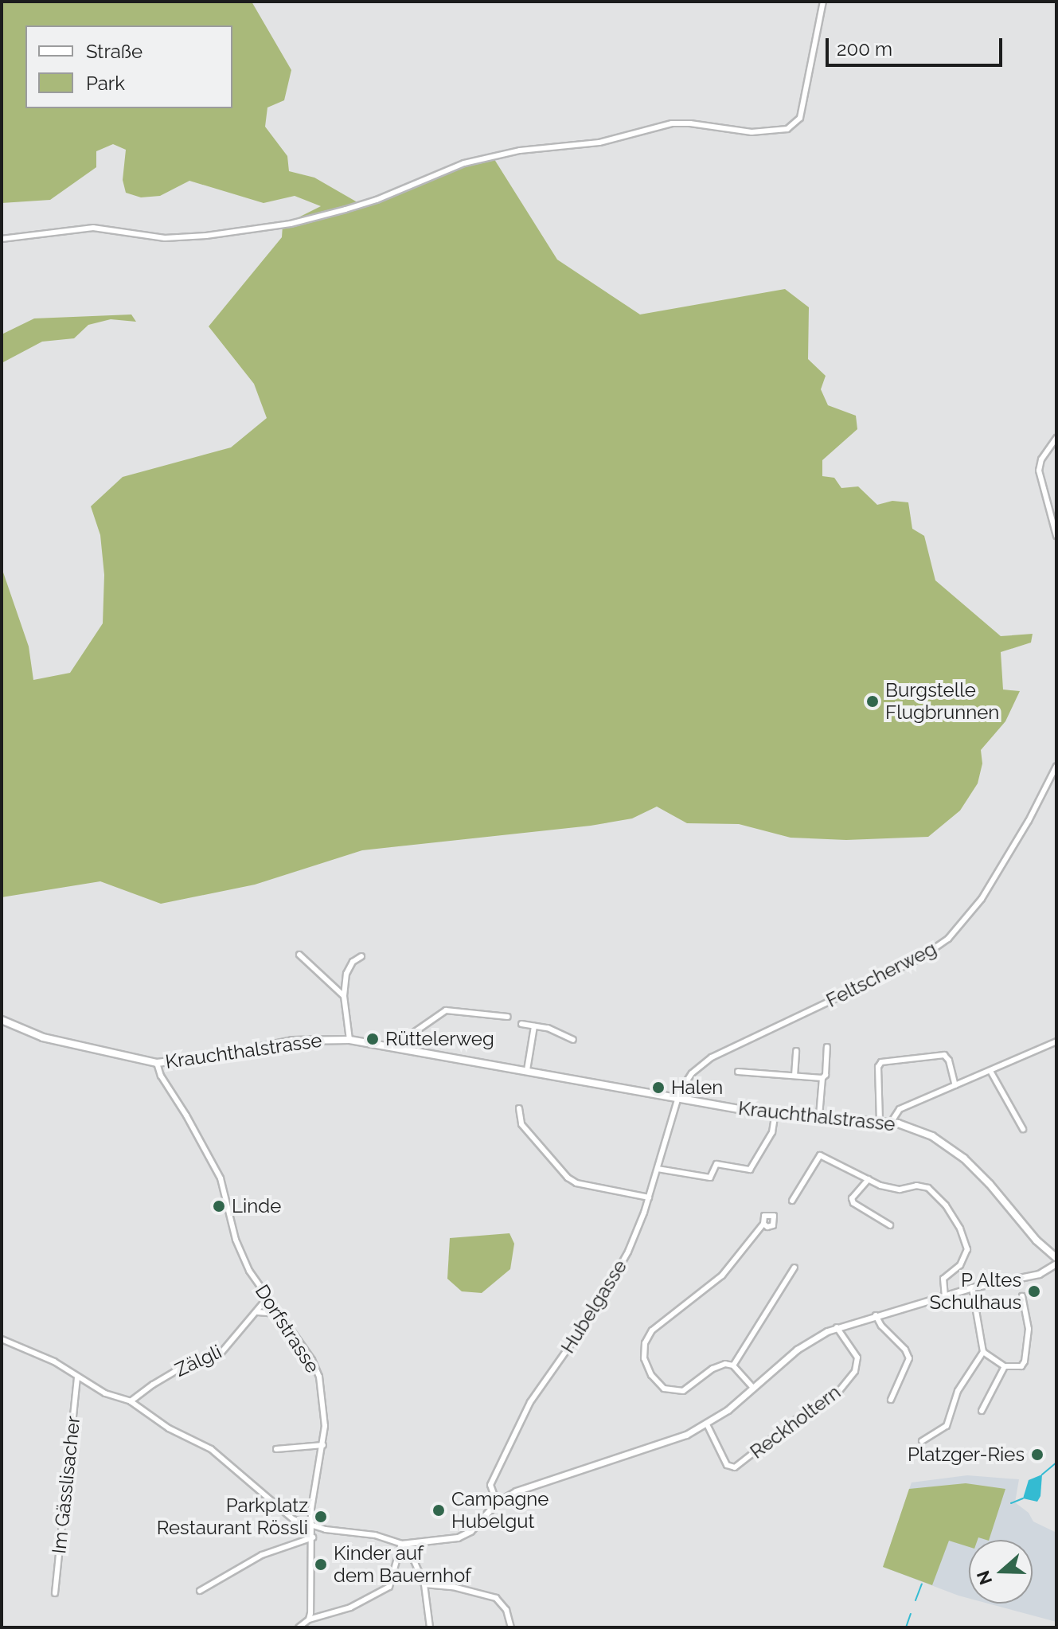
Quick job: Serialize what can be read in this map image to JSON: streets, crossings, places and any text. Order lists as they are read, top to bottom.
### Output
{
  "streets": {
    "main road": ["Krauchthalstrasse"],
    "street": [
      "Feltscherweg",
      "Hubelgasse",
      "Dorfstrasse",
      "Zälgli",
      "Reckholtern",
      "Im Gässlisacher"
    ]
  },
  "crossings": [
    ["Feltscherweg", "Krauchthalstrasse"],
    ["Feltscherweg", "Hubelgasse"],
    ["Krauchthalstrasse", "Hubelgasse"],
    ["Krauchthalstrasse", "Dorfstrasse"],
    ["Dorfstrasse", "Zälgli"]
  ],
  "places": [
    "Burgstelle Flugbrunnen",
    "Rüttelerweg",
    "Halen",
    "Linde",
    "P Altes Schulhaus",
    "Platzger-Ries",
    "Campagne Hubelgut",
    "Parkplatz Restaurant Rössli",
    "Kinder auf dem Bauernhof"
  ],
  "legend": ["Straße", "Park"],
  "scale_bar": "200 m",
  "north": "left"
}
